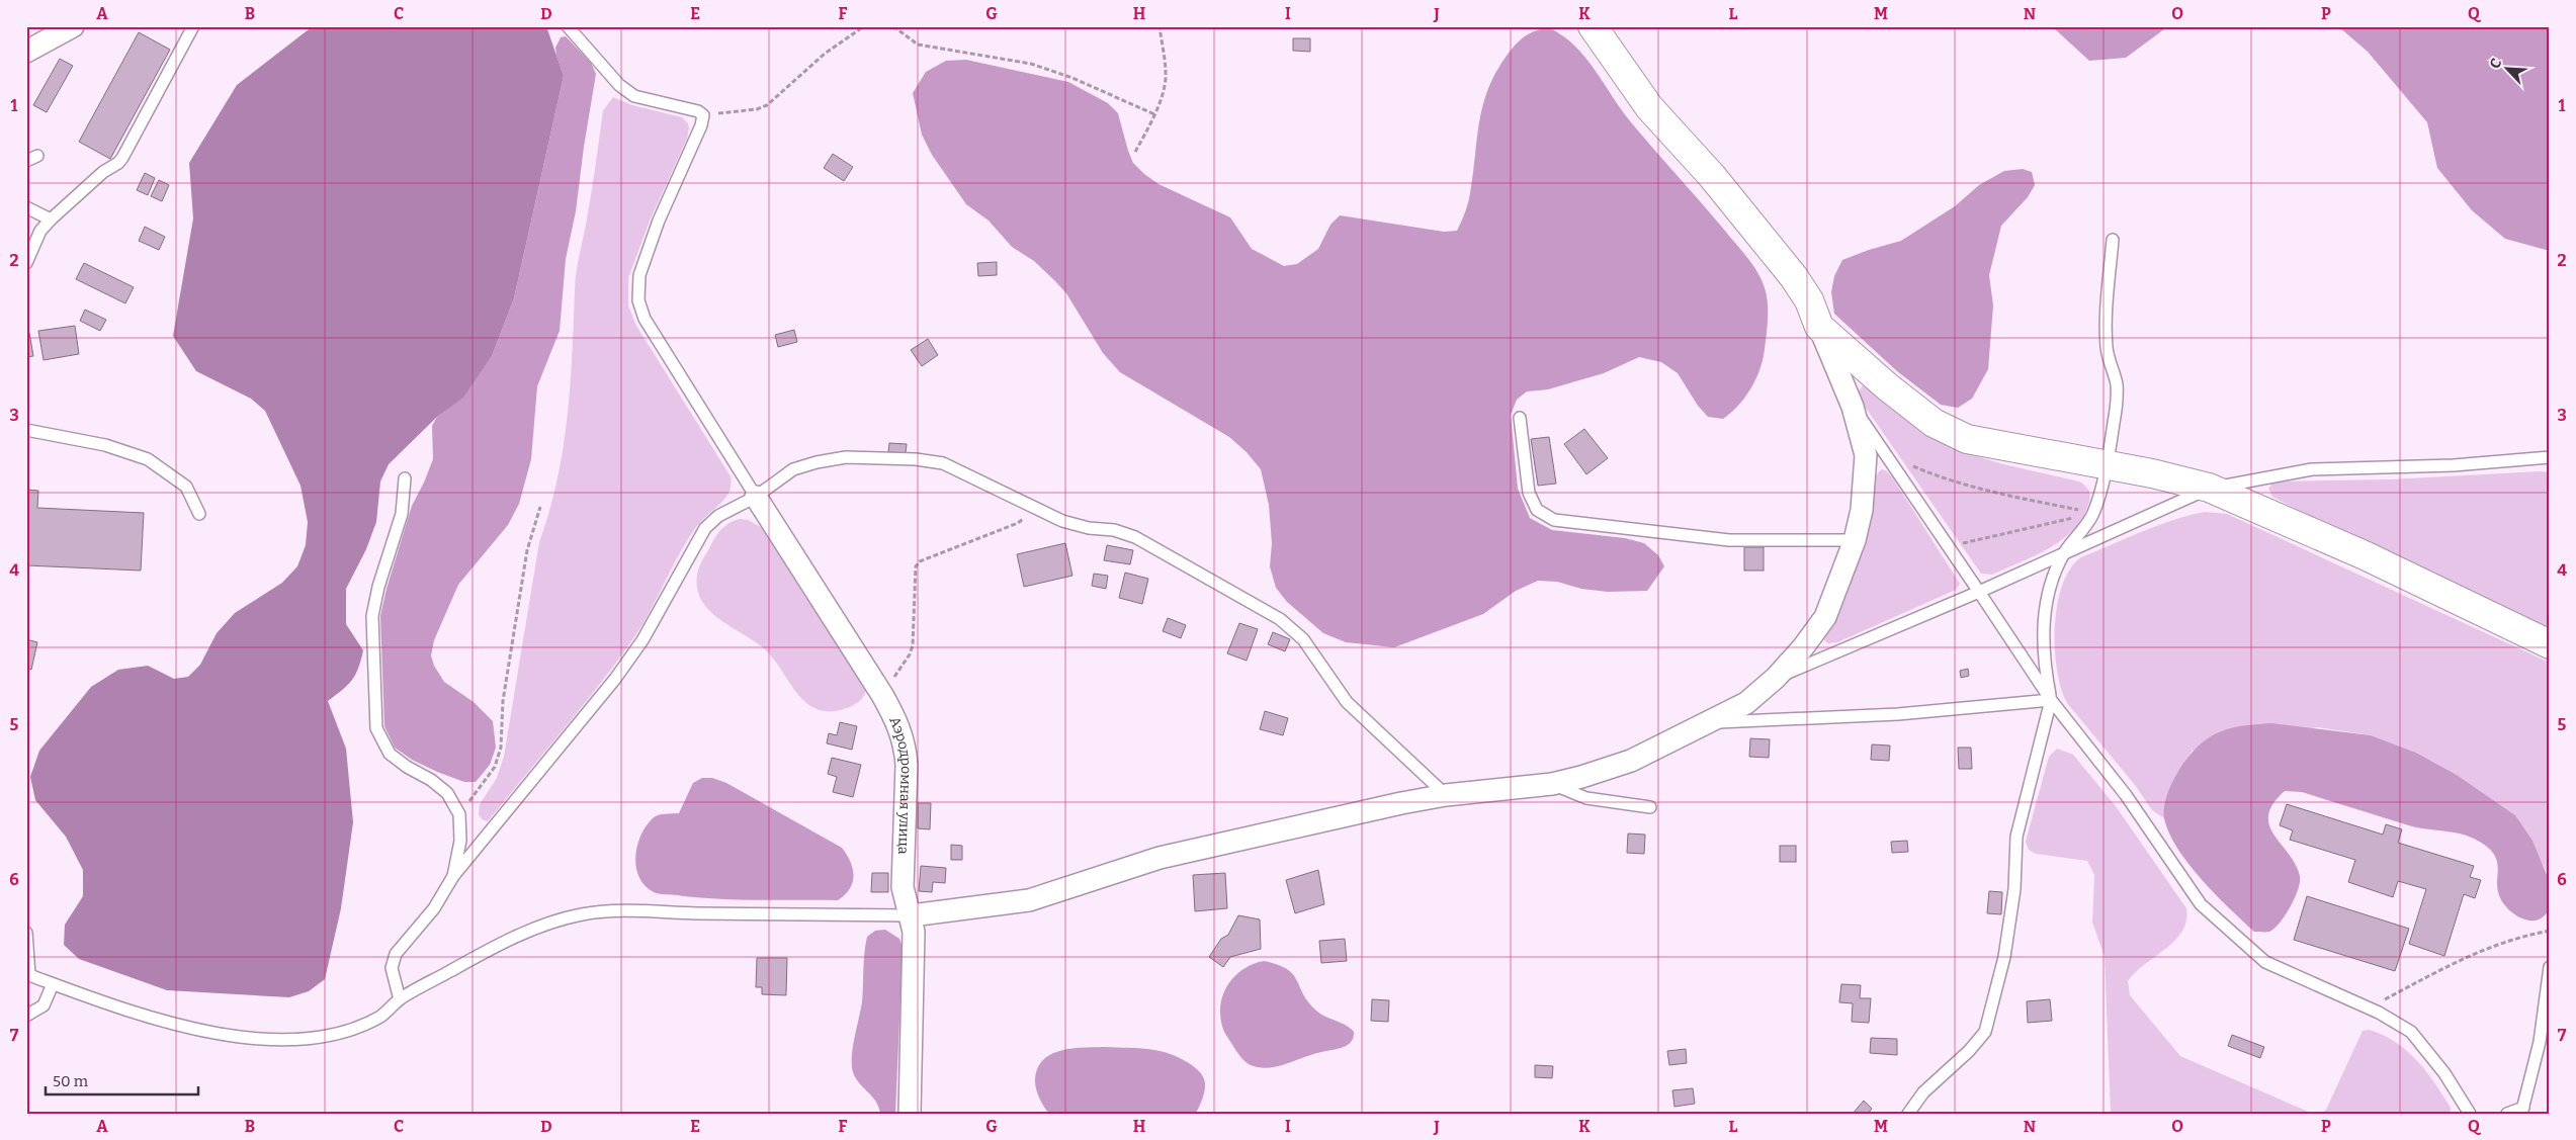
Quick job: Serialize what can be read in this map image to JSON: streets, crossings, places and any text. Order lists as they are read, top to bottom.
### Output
{
  "streets": {
    "street": ["Аэродромная улица"]
  },
  "scale_bar": "50 m",
  "north": "top left",
  "grid": {
    "columns": [
      "A",
      "B",
      "C",
      "D",
      "E",
      "F",
      "G",
      "H",
      "I",
      "J",
      "K",
      "L",
      "M",
      "N",
      "O",
      "P",
      "Q"
    ],
    "rows": [
      "1",
      "2",
      "3",
      "4",
      "5",
      "6",
      "7"
    ]
  }
}
